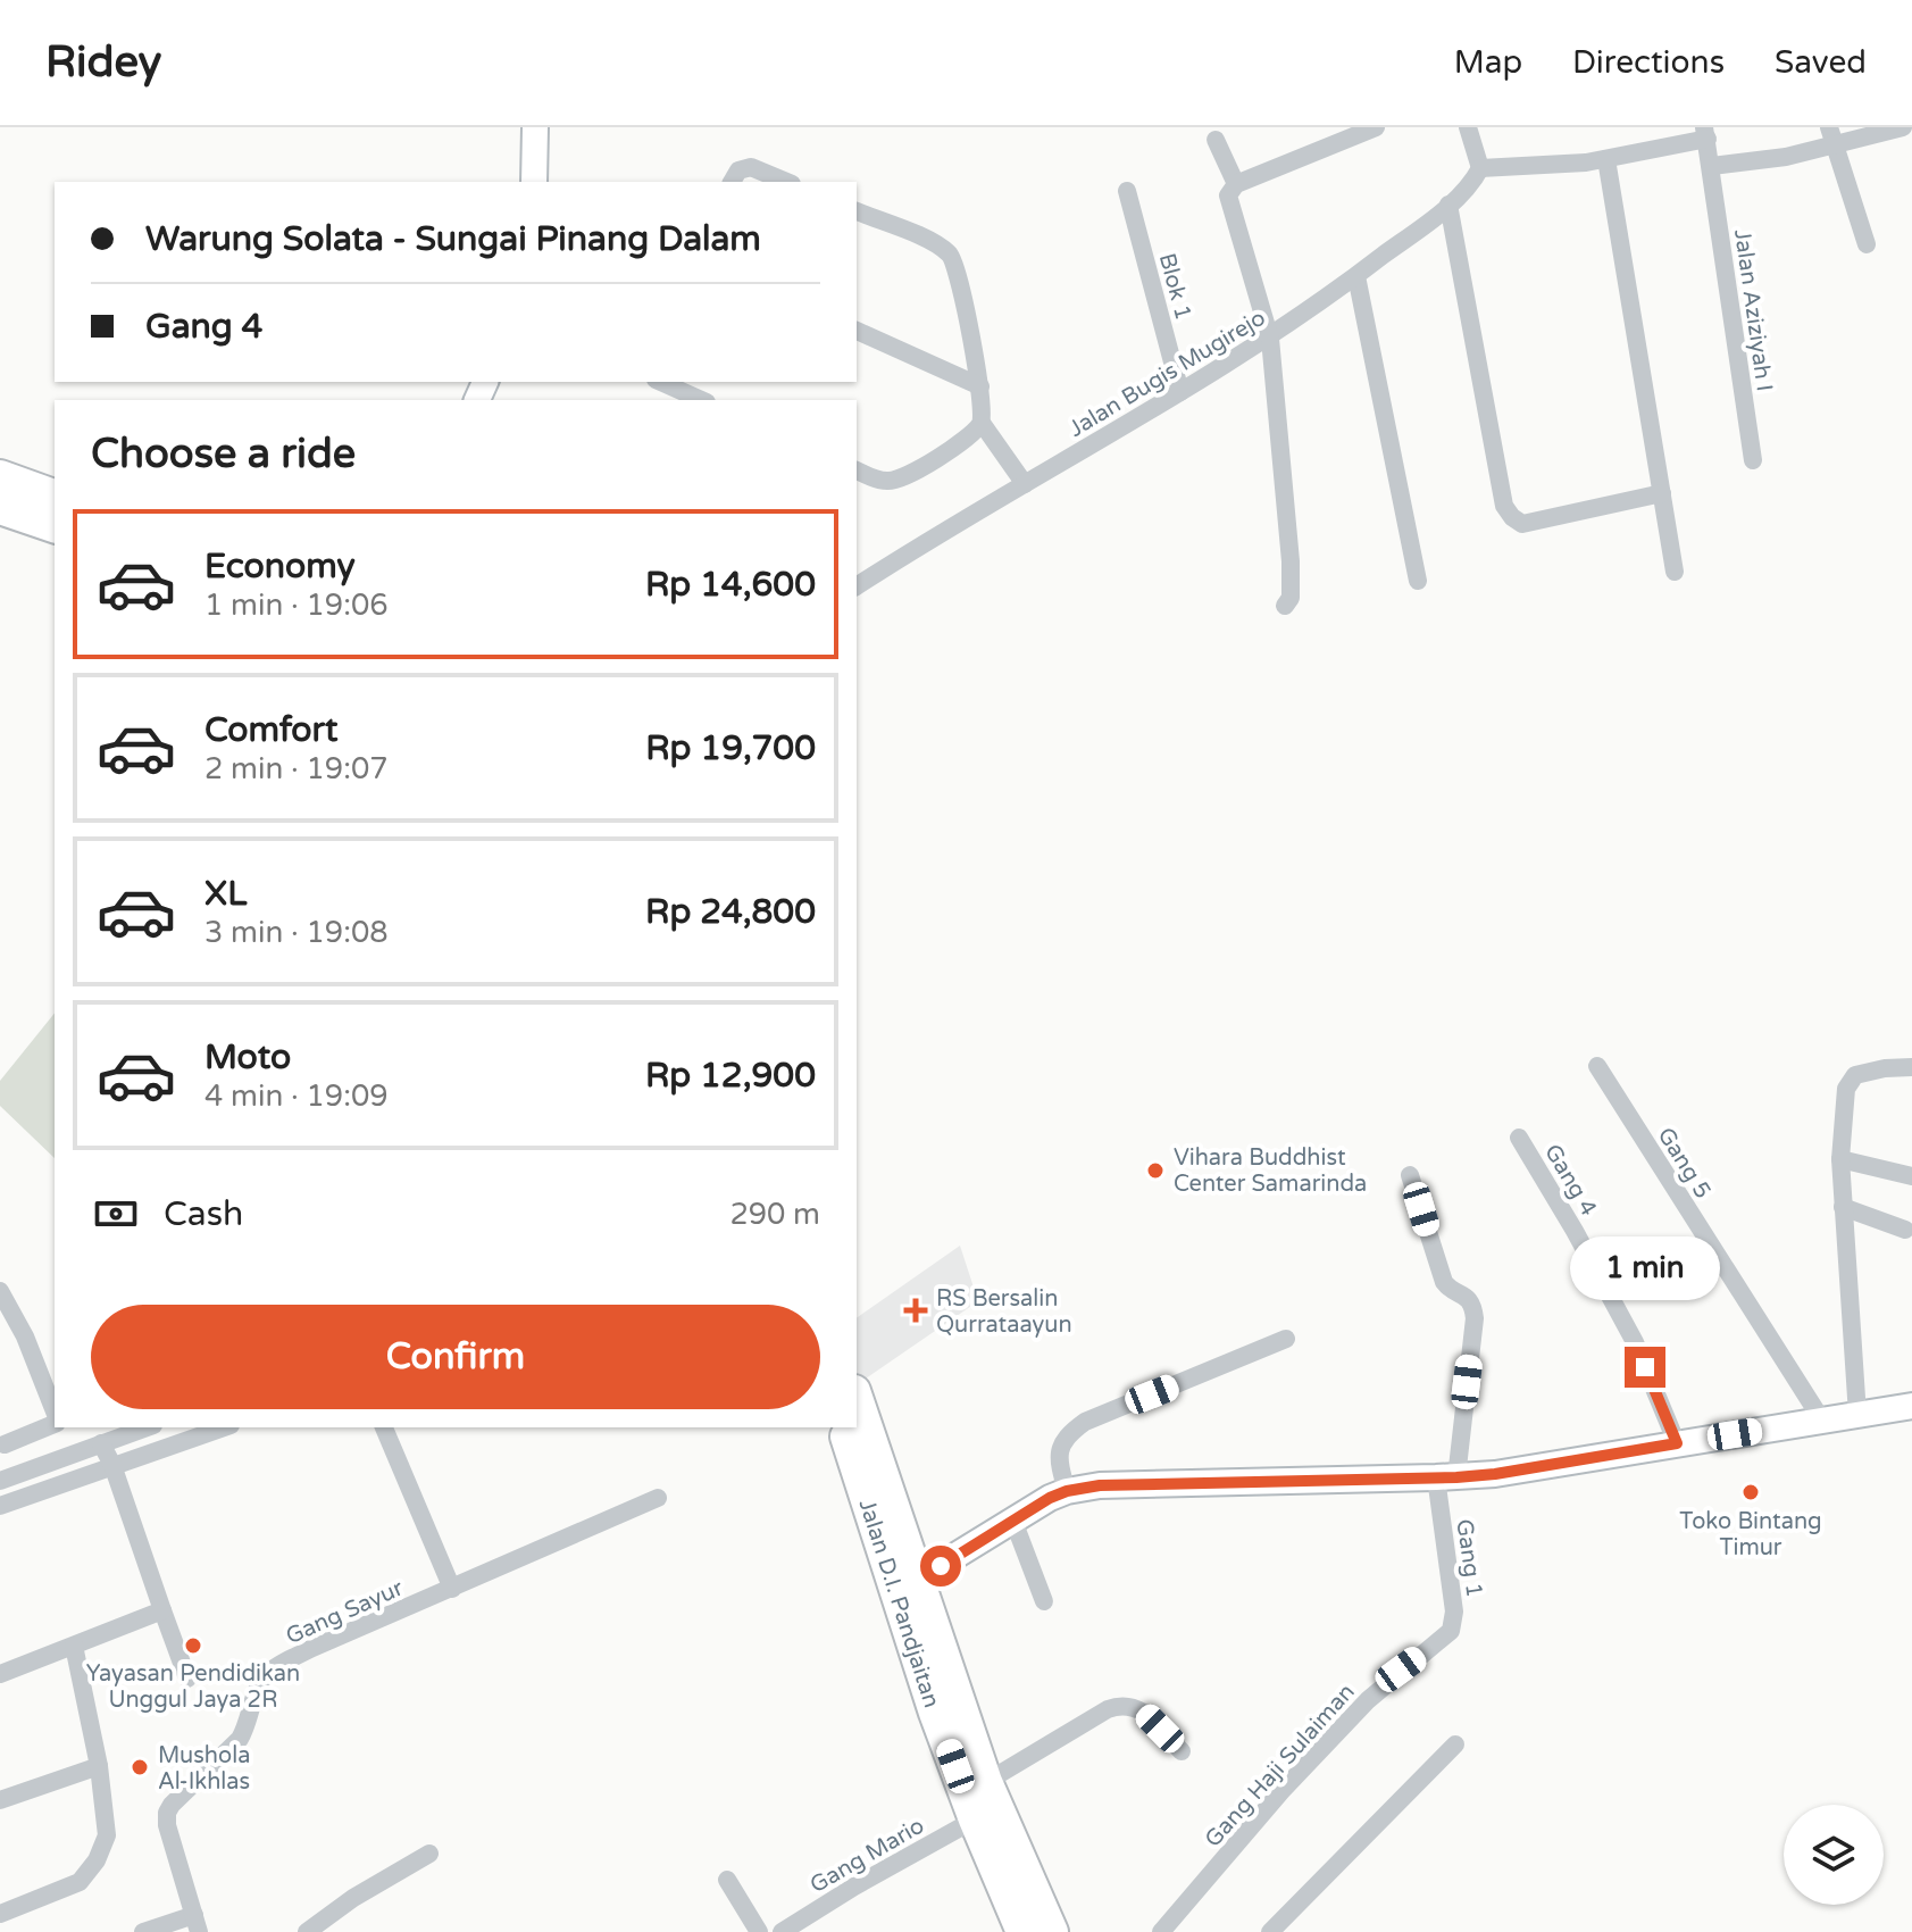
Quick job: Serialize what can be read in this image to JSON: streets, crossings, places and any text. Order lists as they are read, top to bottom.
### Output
{
  "streets": {
    "highway": ["Jalan D.I. Pandjaitan"],
    "street": [
      "Blok 1",
      "Jalan Aziziyah I",
      "Jalan Bugis Mugirejo",
      "Gang 5",
      "Gang 4",
      "Gang 1",
      "Gang Sayur",
      "Gang Haji Sulaiman",
      "Gang Mario"
    ]
  },
  "crossings": [
    ["Blok 1", "Jalan Bugis Mugirejo"],
    ["Gang 1", "Gang Haji Sulaiman"],
    ["Jalan D.I. Pandjaitan", "Gang Mario"]
  ],
  "places": {
    "other": [
      "Vihara Buddhist Center Samarinda",
      "Toko Bintang Timur",
      "Yayasan Pendidikan Unggul Jaya 2R",
      "Mushola Al-Ikhlas"
    ],
    "health": ["RS Bersalin Qurrataayun"]
  },
  "page": {
    "header": "Ridey",
    "nav": ["Map", "Directions", "Saved"],
    "banner": ["Warung Solata - Sungai Pinang Dalam", "Gang 4"],
    "heading": "Choose a ride",
    "list": [
      {
        "name": "Economy",
        "note": "1 min · 19:06",
        "value": "Rp 14,600"
      },
      {
        "name": "Comfort",
        "note": "2 min · 19:07",
        "value": "Rp 19,700"
      },
      {
        "name": "XL",
        "note": "3 min · 19:08",
        "value": "Rp 24,800"
      },
      {
        "name": "Moto",
        "note": "4 min · 19:09",
        "value": "Rp 12,900"
      }
    ],
    "pay": ["Cash", "290 m"],
    "bubble": "1 min",
    "buttons": "Confirm"
  }
}
